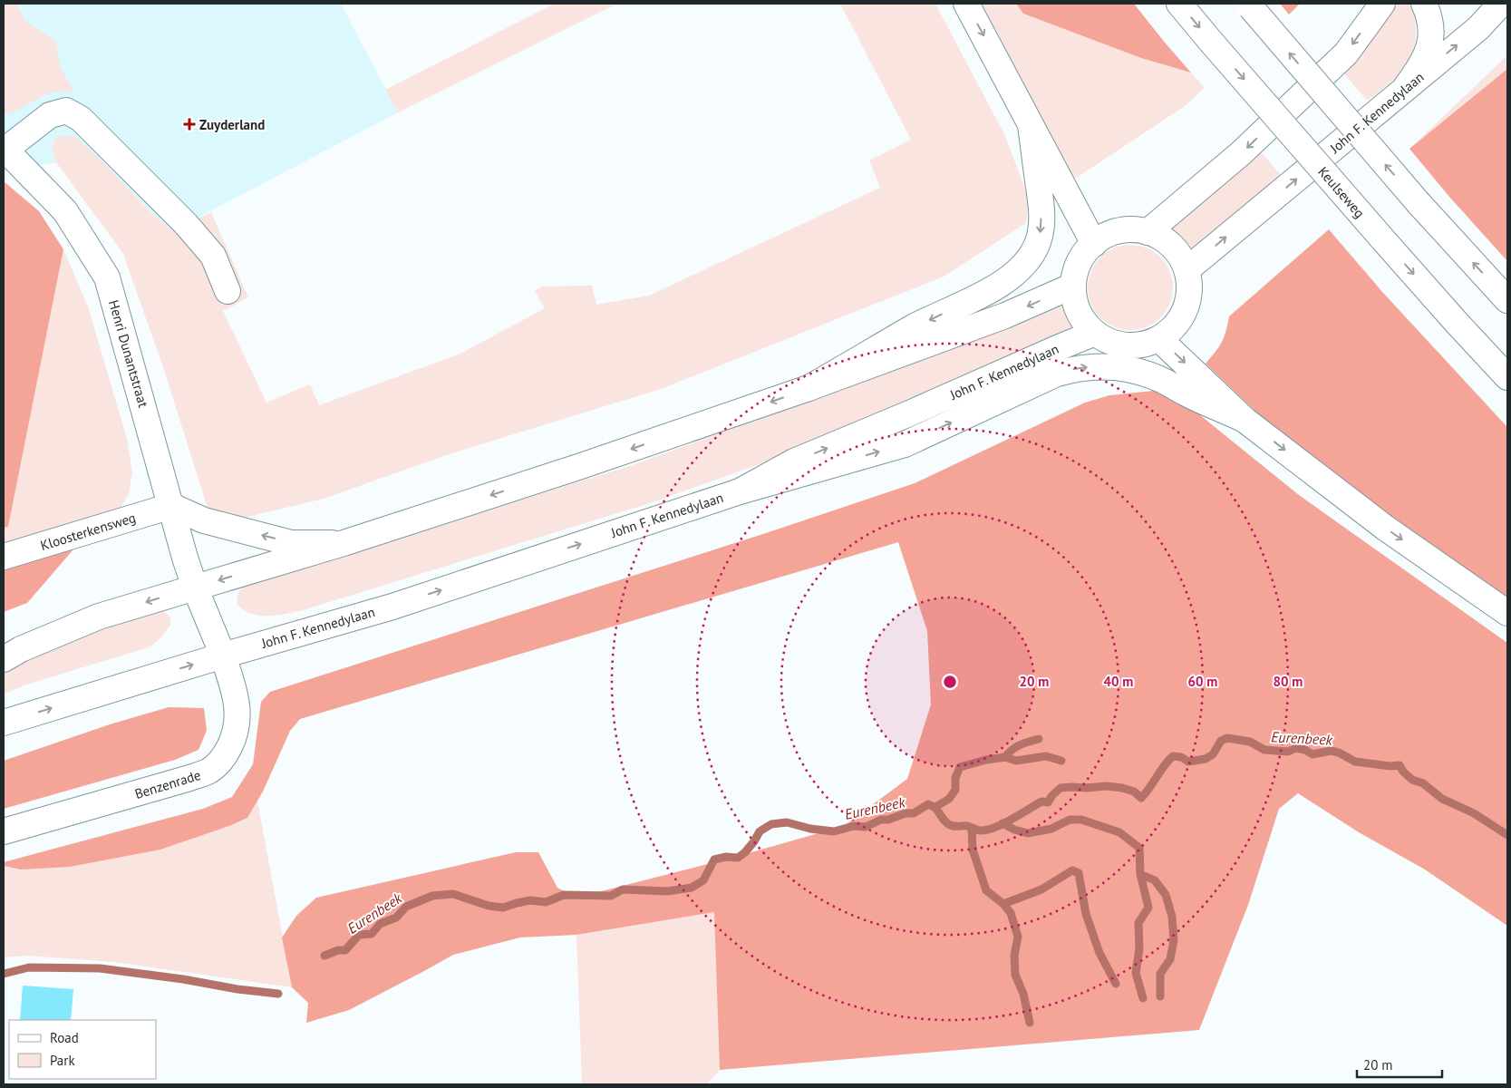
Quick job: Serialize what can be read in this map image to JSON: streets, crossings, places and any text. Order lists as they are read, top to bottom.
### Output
{
  "streets": {
    "main road": [
      "John F. Kennedylaan",
      "Keulseweg",
      "Henri Dunantstraat",
      "Kloosterkensweg",
      "Benzenrade"
    ]
  },
  "crossings": [
    ["John F. Kennedylaan", "Benzenrade"],
    ["Henri Dunantstraat", "Kloosterkensweg"]
  ],
  "water": ["Eurenbeek"],
  "places": {
    "health": ["Zuyderland"]
  },
  "legend": ["Road", "Park"],
  "scale_bar": "20 m",
  "rings": [
    "20 m",
    "40 m",
    "60 m",
    "80 m"
  ]
}
